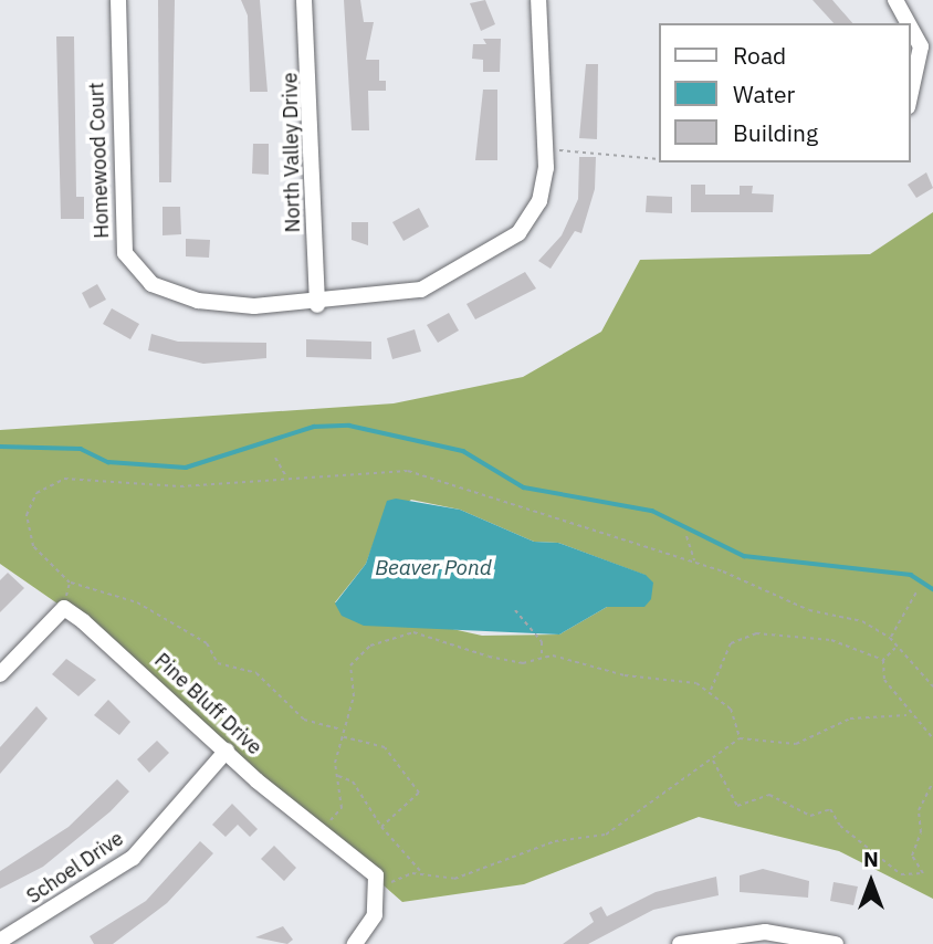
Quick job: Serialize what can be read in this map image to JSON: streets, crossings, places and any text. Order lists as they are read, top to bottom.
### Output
{
  "streets": {
    "street": [
      "North Valley Drive",
      "Homewood Court",
      "Pine Bluff Drive",
      "Schoel Drive"
    ]
  },
  "crossings": [
    ["North Valley Drive", "Homewood Court"],
    ["Pine Bluff Drive", "Schoel Drive"]
  ],
  "water": ["Beaver Pond"],
  "legend": ["Road", "Water", "Building"],
  "north": "top"
}
